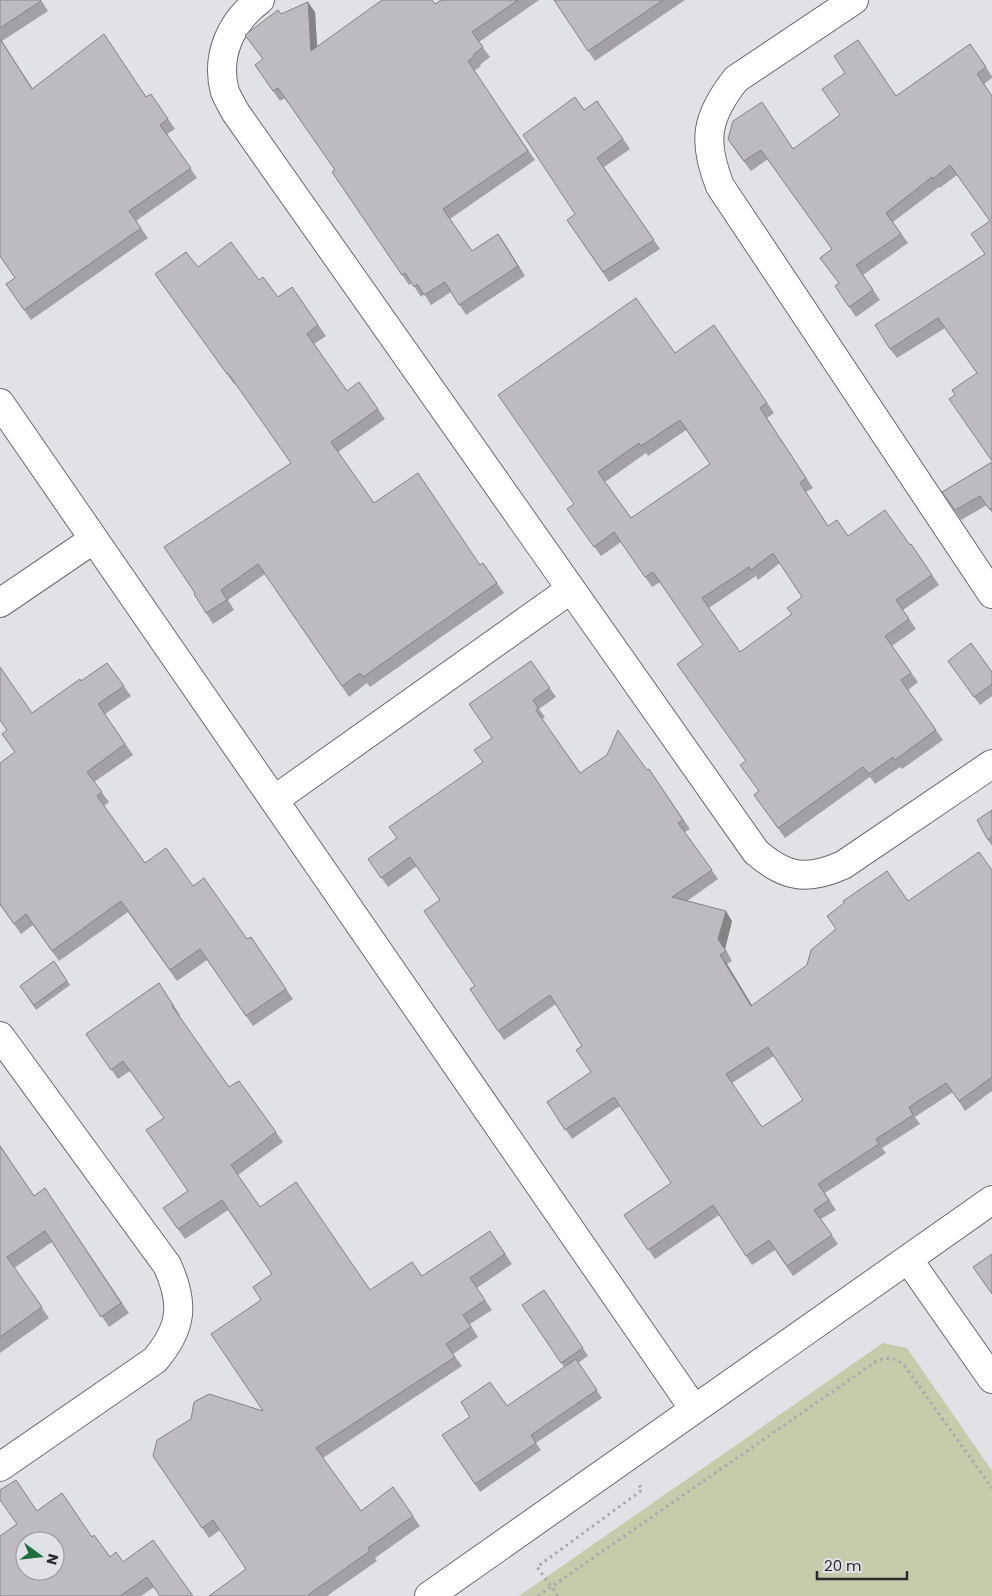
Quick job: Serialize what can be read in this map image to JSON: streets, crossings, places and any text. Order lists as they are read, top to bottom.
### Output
{
  "scale_bar": "20 m",
  "north": "right"
}
